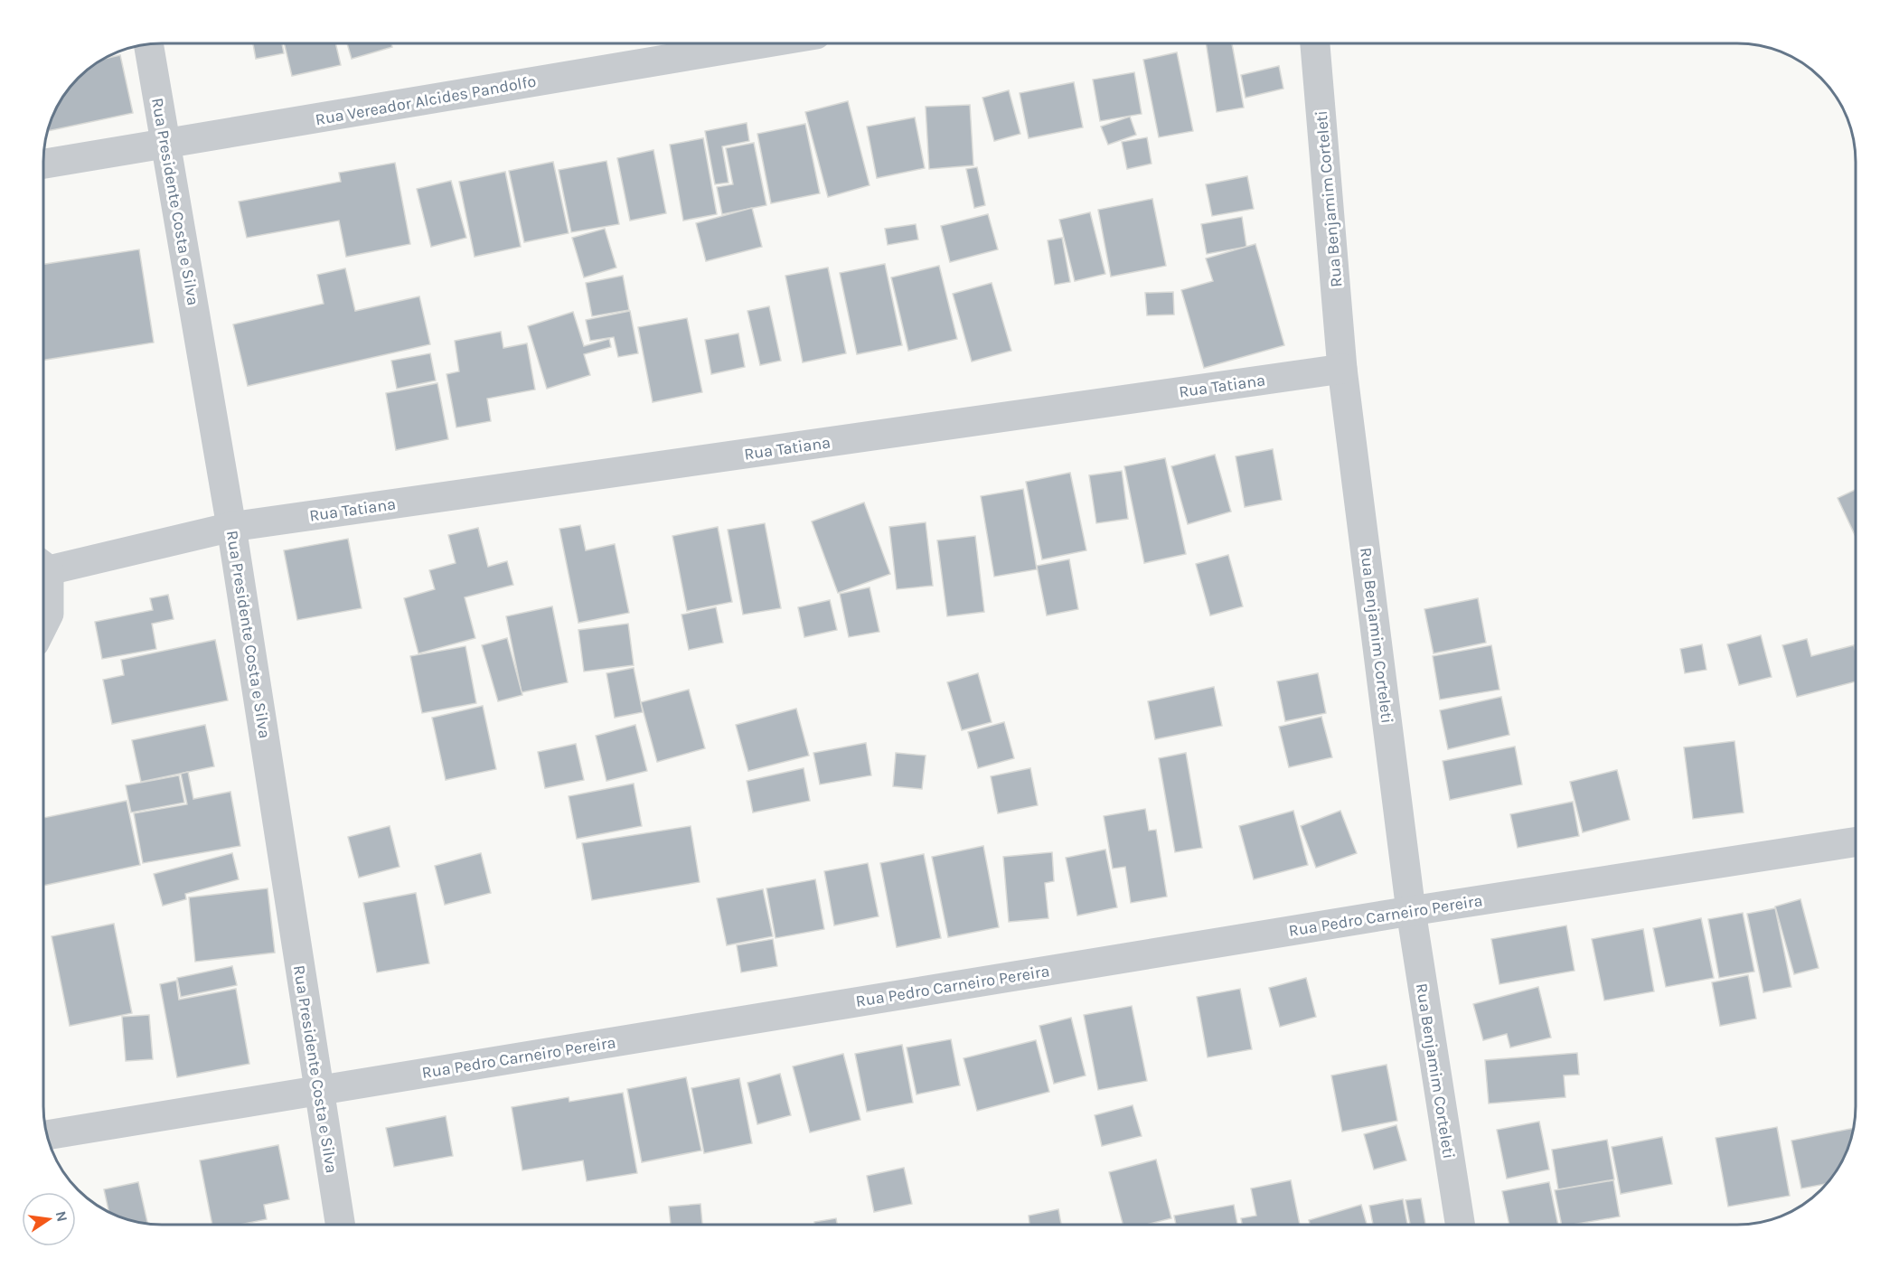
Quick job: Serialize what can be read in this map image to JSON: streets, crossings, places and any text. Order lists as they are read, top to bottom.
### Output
{
  "streets": {
    "street": [
      "Rua Vereador Alcides Pandolfo",
      "Rua Benjamim Corteleti",
      "Rua Presidente Costa e Silva",
      "Rua Tatiana",
      "Rua Pedro Carneiro Pereira"
    ]
  },
  "crossings": [
    ["Rua Vereador Alcides Pandolfo", "Rua Presidente Costa e Silva"],
    ["Rua Benjamim Corteleti", "Rua Tatiana"],
    ["Rua Benjamim Corteleti", "Rua Pedro Carneiro Pereira"],
    ["Rua Presidente Costa e Silva", "Rua Tatiana"],
    ["Rua Presidente Costa e Silva", "Rua Pedro Carneiro Pereira"]
  ],
  "north": "right"
}
